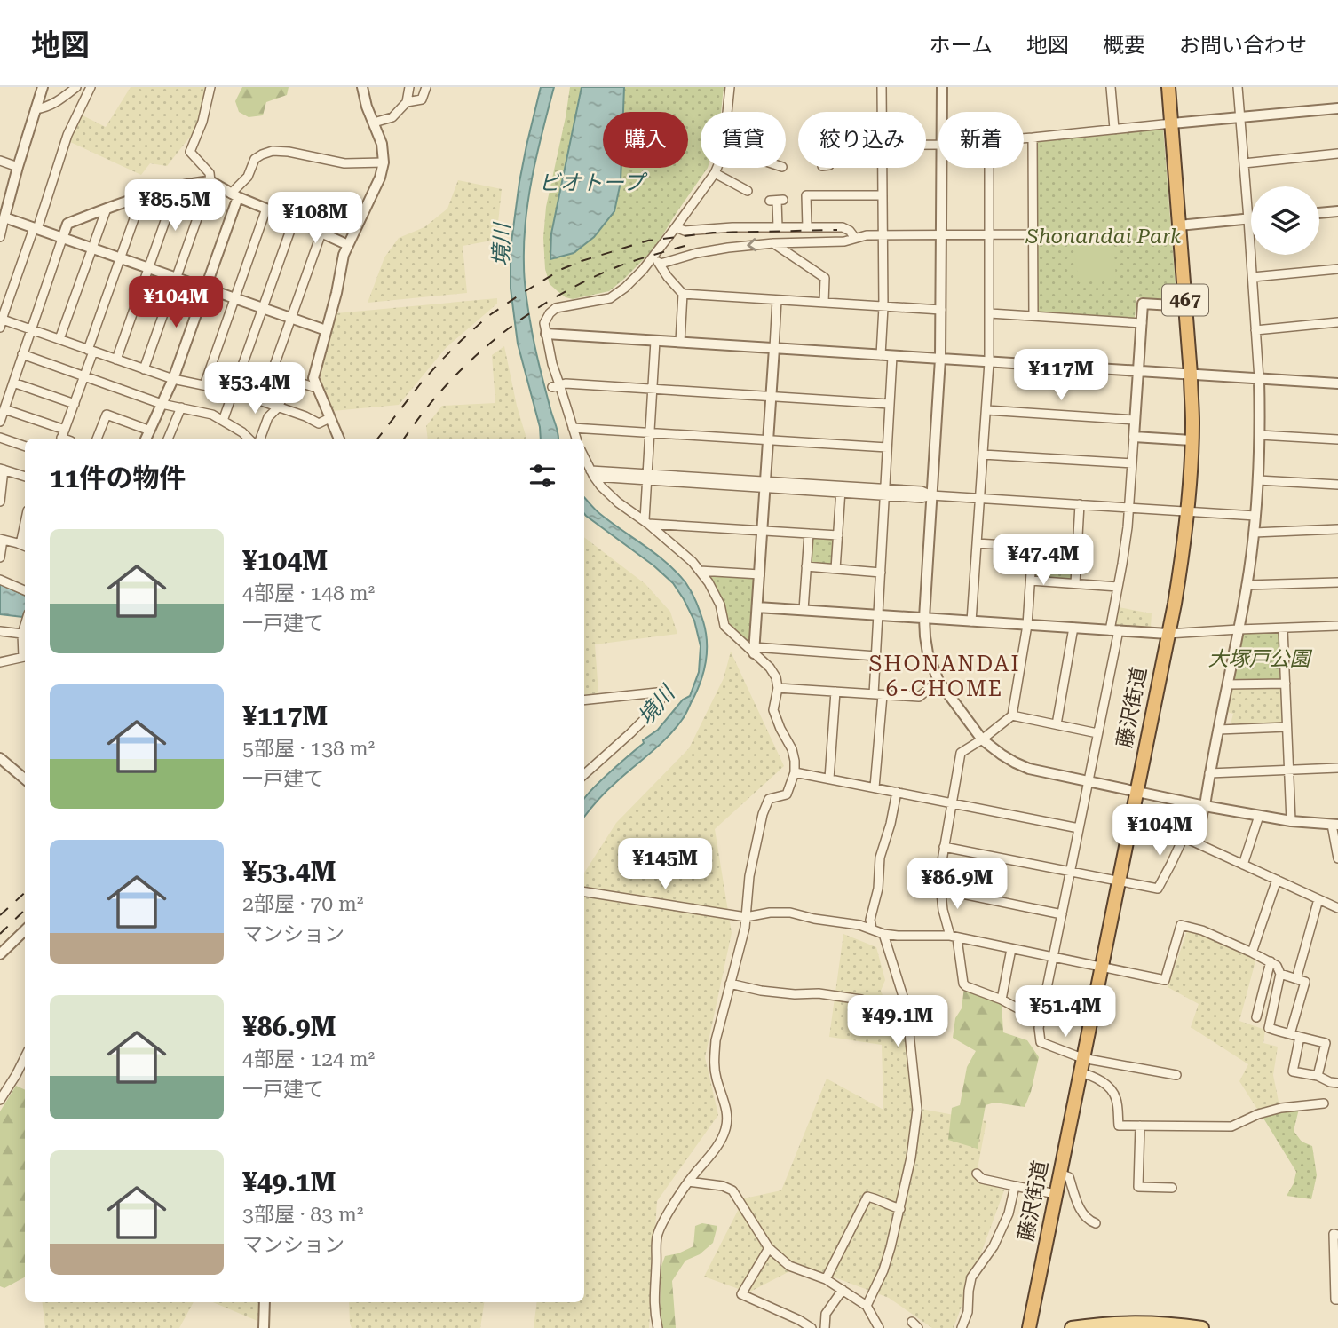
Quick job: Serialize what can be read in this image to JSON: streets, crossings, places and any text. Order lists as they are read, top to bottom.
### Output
{
  "streets": {
    "highway": ["467", "藤沢街道"]
  },
  "districts": ["SHONANDAI 6-CHOME"],
  "water": ["ビオトープ", "境川"],
  "parks": ["Shonandai Park", "大塚戸公園"],
  "page": {
    "header": "地図",
    "nav": [
      "ホーム",
      "地図",
      "概要",
      "お問い合わせ"
    ],
    "chip": [
      "購入",
      "賃貸",
      "絞り込み",
      "新着"
    ],
    "price": [
      "¥85.5M",
      "¥108M",
      "¥104M",
      "¥117M",
      "¥53.4M",
      "¥47.4M",
      "¥104M",
      "¥145M",
      "¥86.9M",
      "¥51.4M",
      "¥49.1M"
    ],
    "heading": "11件の物件",
    "list": [
      {
        "name": "¥104M",
        "note": "4部屋 · 148 m² · 一戸建て"
      },
      {
        "name": "¥117M",
        "note": "5部屋 · 138 m² · 一戸建て"
      },
      {
        "name": "¥53.4M",
        "note": "2部屋 · 70 m² · マンション"
      },
      {
        "name": "¥86.9M",
        "note": "4部屋 · 124 m² · 一戸建て"
      },
      {
        "name": "¥49.1M",
        "note": "3部屋 · 83 m² · マンション"
      }
    ]
  }
}
